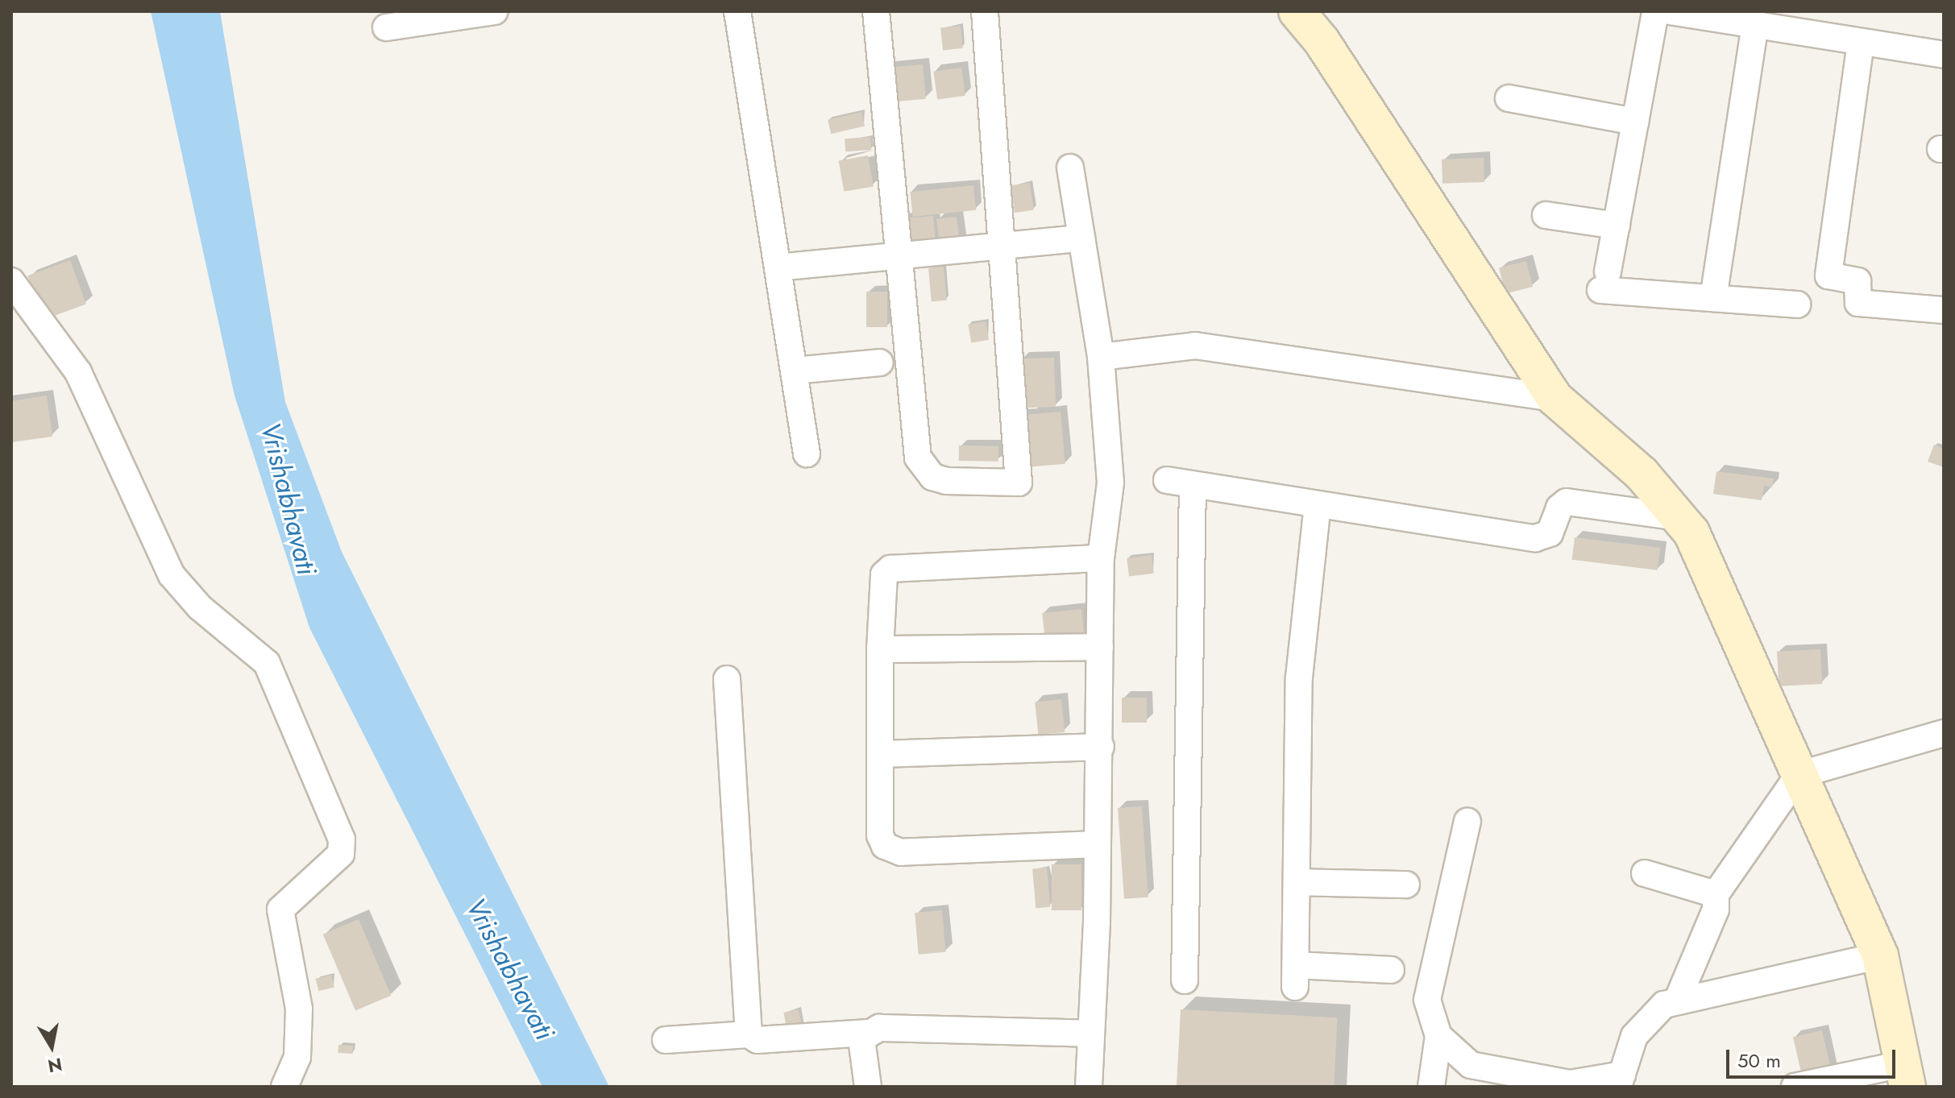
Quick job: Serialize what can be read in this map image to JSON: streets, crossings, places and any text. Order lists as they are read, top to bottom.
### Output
{
  "water": ["Vrishabhavati"],
  "scale_bar": "50 m",
  "north": "bottom"
}
